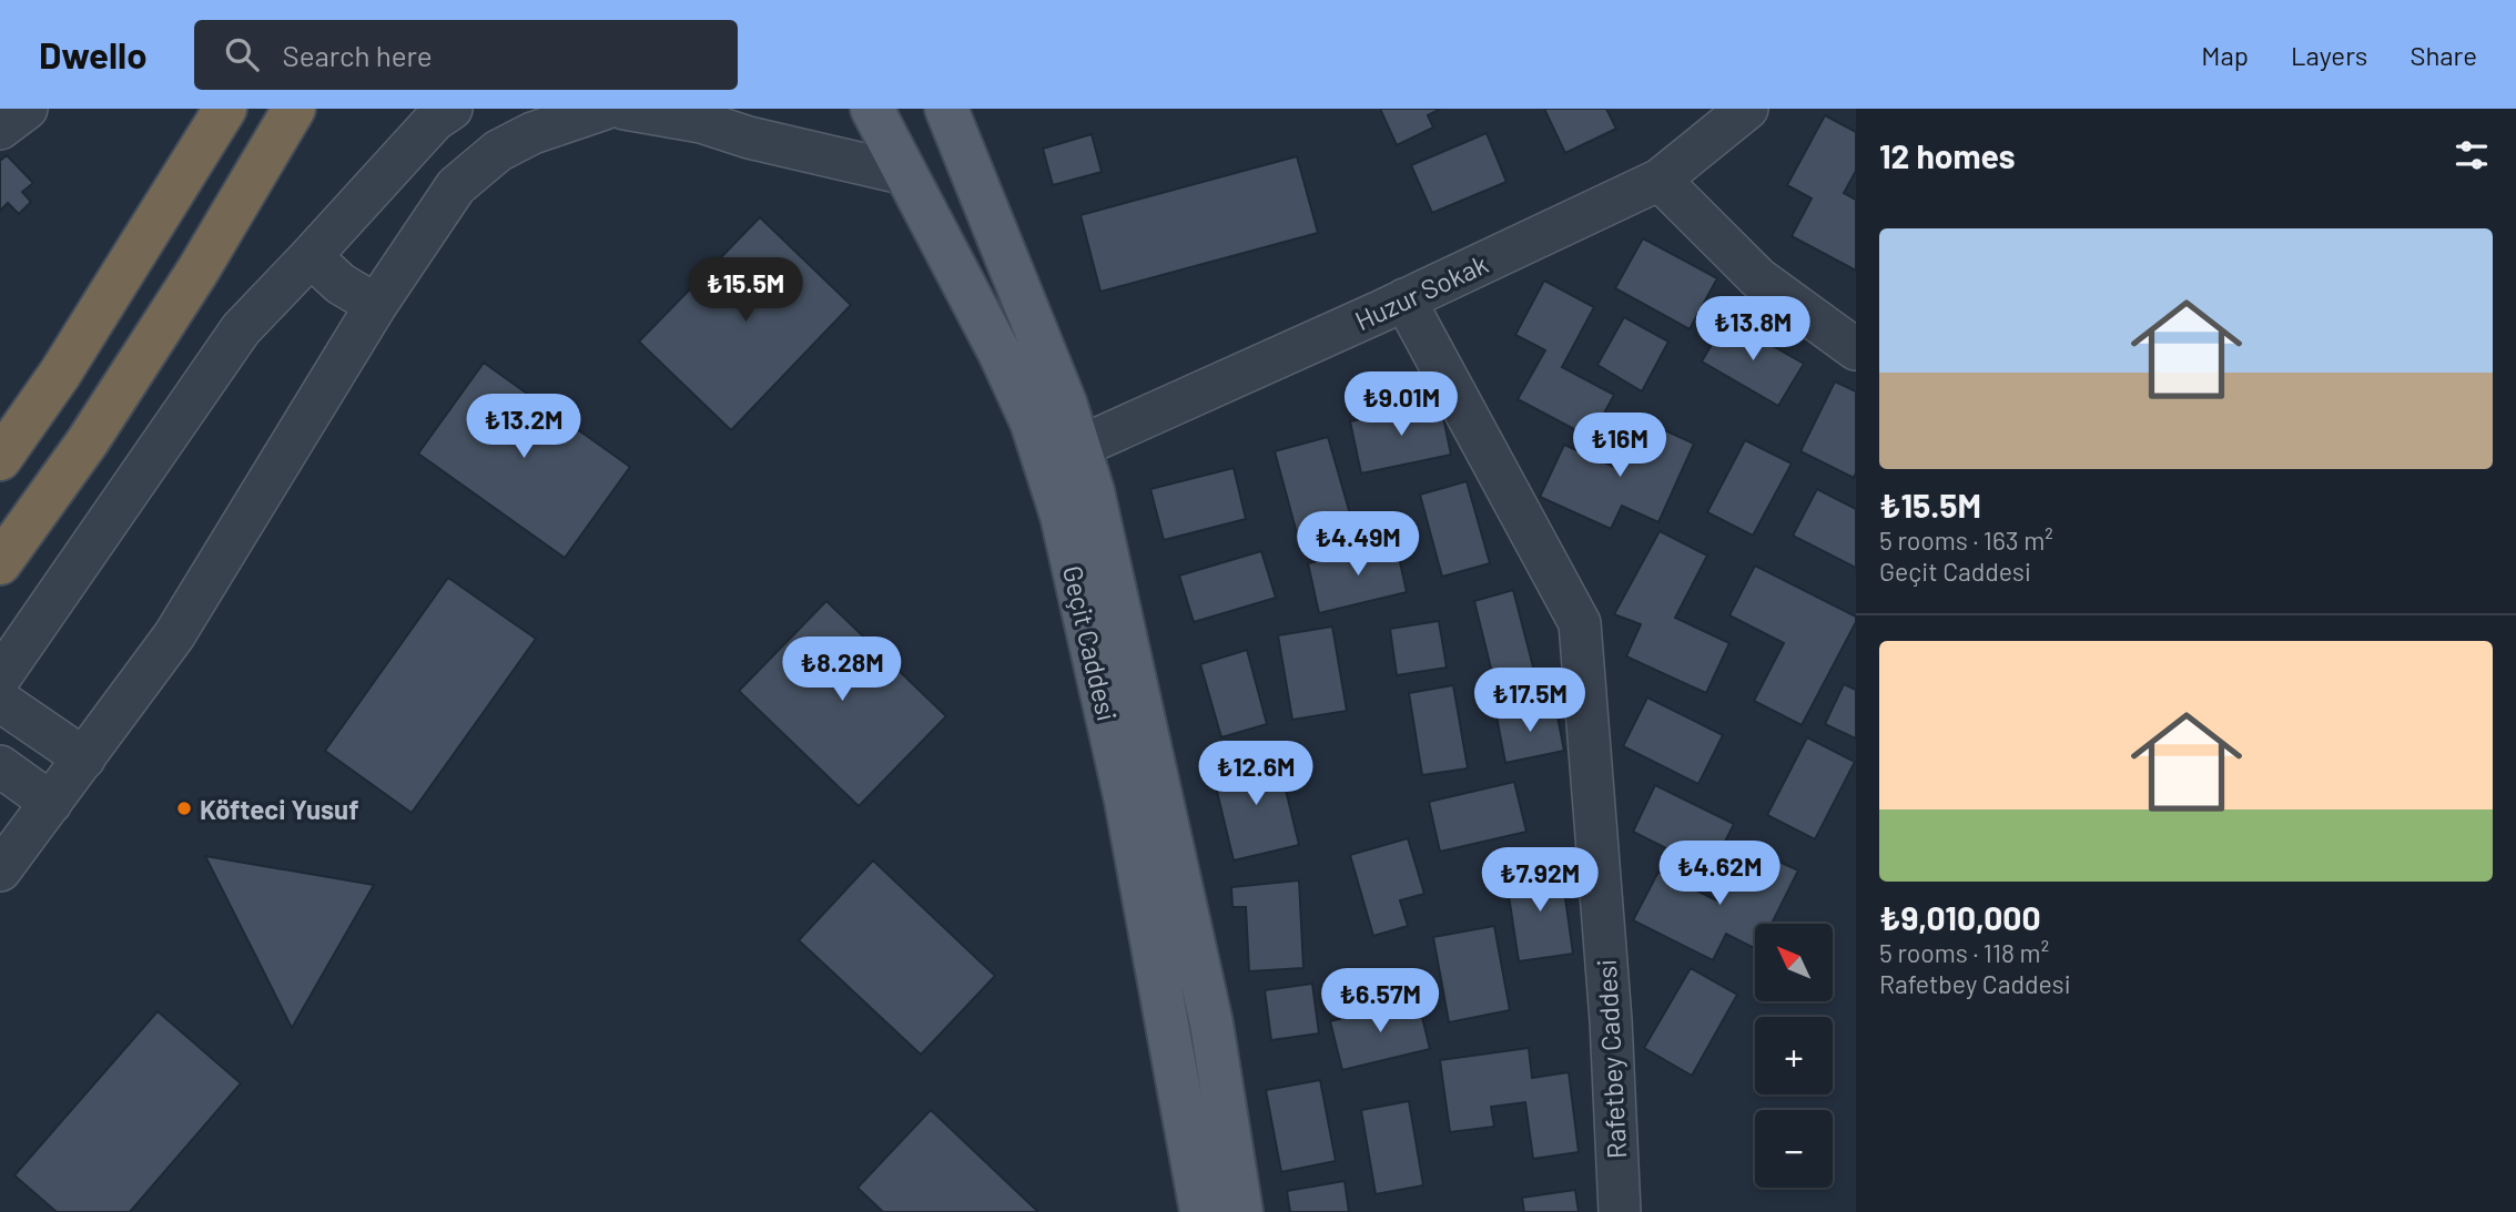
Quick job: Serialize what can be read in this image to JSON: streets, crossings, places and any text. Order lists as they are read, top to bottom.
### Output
{
  "streets": {
    "main road": ["Geçit Caddesi"],
    "street": ["Huzur Sokak", "Rafetbey Caddesi"]
  },
  "crossings": [
    ["Huzur Sokak", "Geçit Caddesi"],
    ["Huzur Sokak", "Rafetbey Caddesi"]
  ],
  "places": ["Köfteci Yusuf"],
  "north": "top left",
  "page": {
    "header": "Dwello",
    "search": "Search here",
    "nav": ["Map", "Layers", "Share"],
    "heading": "12 homes",
    "list": [
      {
        "name": "₺15.5M",
        "note": "5 rooms · 163 m² · Geçit Caddesi"
      },
      {
        "name": "₺9,010,000",
        "note": "5 rooms · 118 m² · Rafetbey Caddesi"
      }
    ],
    "price": [
      "₺15.5M",
      "₺13.8M",
      "₺9.01M",
      "₺13.2M",
      "₺16M",
      "₺4.49M",
      "₺8.28M",
      "₺17.5M",
      "₺12.6M",
      "₺4.62M",
      "₺7.92M",
      "₺6.57M"
    ],
    "map_buttons": ["+", "−"]
  }
}
